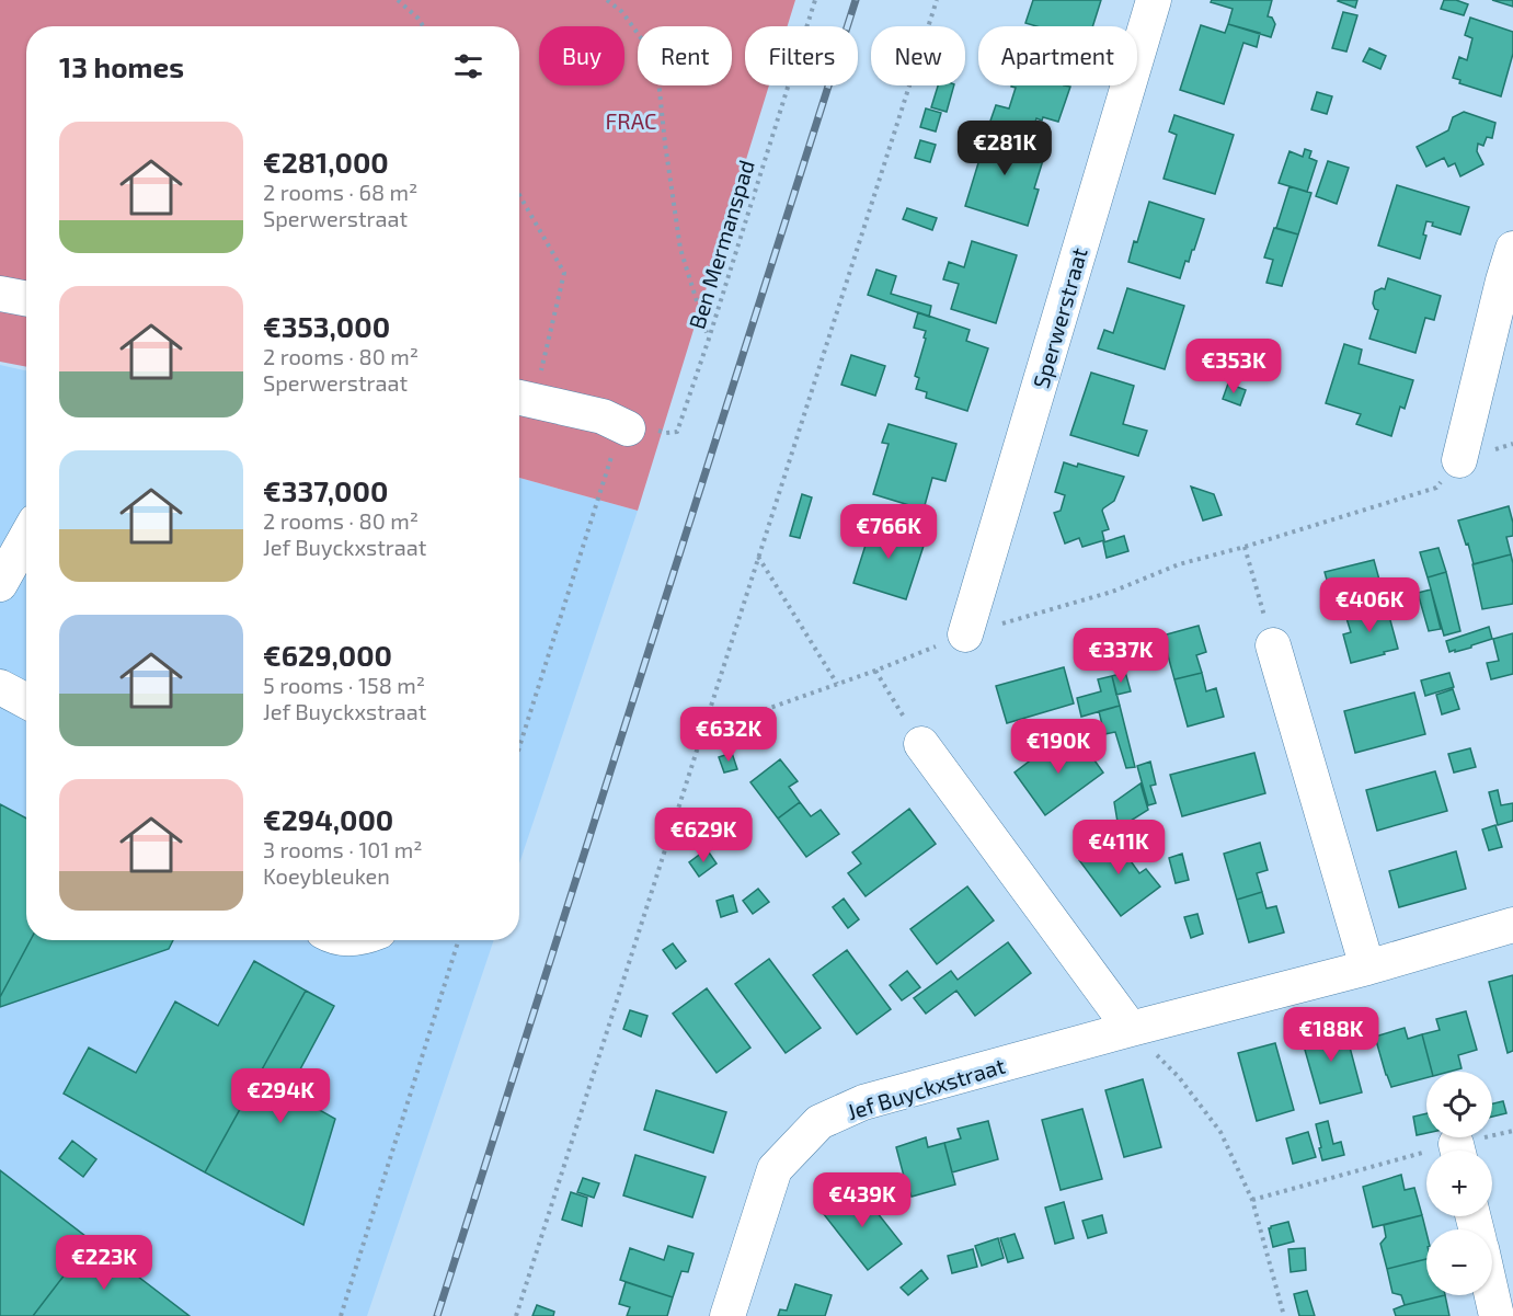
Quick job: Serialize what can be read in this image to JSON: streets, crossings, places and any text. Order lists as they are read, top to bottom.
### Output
{
  "streets": {
    "street": ["Sperwerstraat", "Jef Buyckxstraat"],
    "path": ["Ben Mermanspad"]
  },
  "parks": ["FRAC"],
  "page": {
    "chip": [
      "Buy",
      "Rent",
      "Filters",
      "New",
      "Apartment"
    ],
    "heading": "13 homes",
    "list": [
      {
        "name": "€281,000",
        "note": "2 rooms · 68 m² · Sperwerstraat"
      },
      {
        "name": "€353,000",
        "note": "2 rooms · 80 m² · Sperwerstraat"
      },
      {
        "name": "€337,000",
        "note": "2 rooms · 80 m² · Jef Buyckxstraat"
      },
      {
        "name": "€629,000",
        "note": "5 rooms · 158 m² · Jef Buyckxstraat"
      },
      {
        "name": "€294,000",
        "note": "3 rooms · 101 m² · Koeybleuken"
      }
    ],
    "price": [
      "€281K",
      "€353K",
      "€766K",
      "€406K",
      "€337K",
      "€632K",
      "€190K",
      "€629K",
      "€411K",
      "€188K",
      "€294K",
      "€439K",
      "€223K"
    ],
    "map_buttons": ["+", "−"]
  }
}
